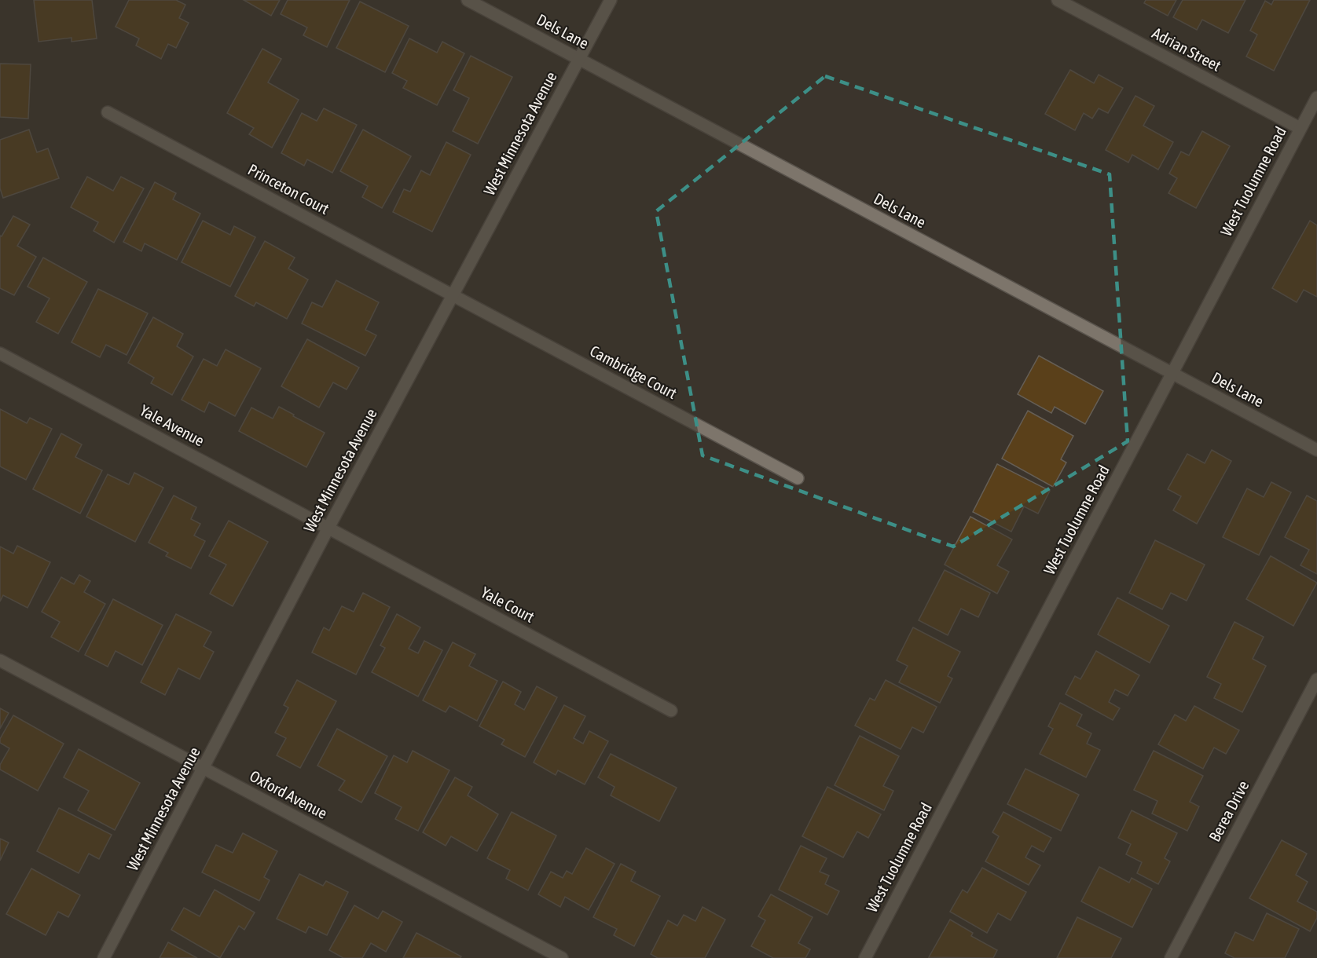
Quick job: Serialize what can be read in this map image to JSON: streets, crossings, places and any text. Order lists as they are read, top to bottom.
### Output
{
  "streets": {
    "street": [
      "Dels Lane",
      "Adrian Street",
      "West Minnesota Avenue",
      "West Tuolumne Road",
      "Princeton Court",
      "Cambridge Court",
      "Yale Avenue",
      "Yale Court",
      "Oxford Avenue",
      "Berea Drive"
    ]
  },
  "crossings": [
    ["Dels Lane", "West Minnesota Avenue"],
    ["Dels Lane", "West Tuolumne Road"],
    ["Adrian Street", "West Tuolumne Road"],
    ["West Minnesota Avenue", "Princeton Court"],
    ["West Minnesota Avenue", "Cambridge Court"],
    ["West Minnesota Avenue", "Yale Avenue"],
    ["West Minnesota Avenue", "Yale Court"],
    ["West Minnesota Avenue", "Oxford Avenue"],
    ["Princeton Court", "Cambridge Court"],
    ["Yale Avenue", "Yale Court"]
  ]
}
